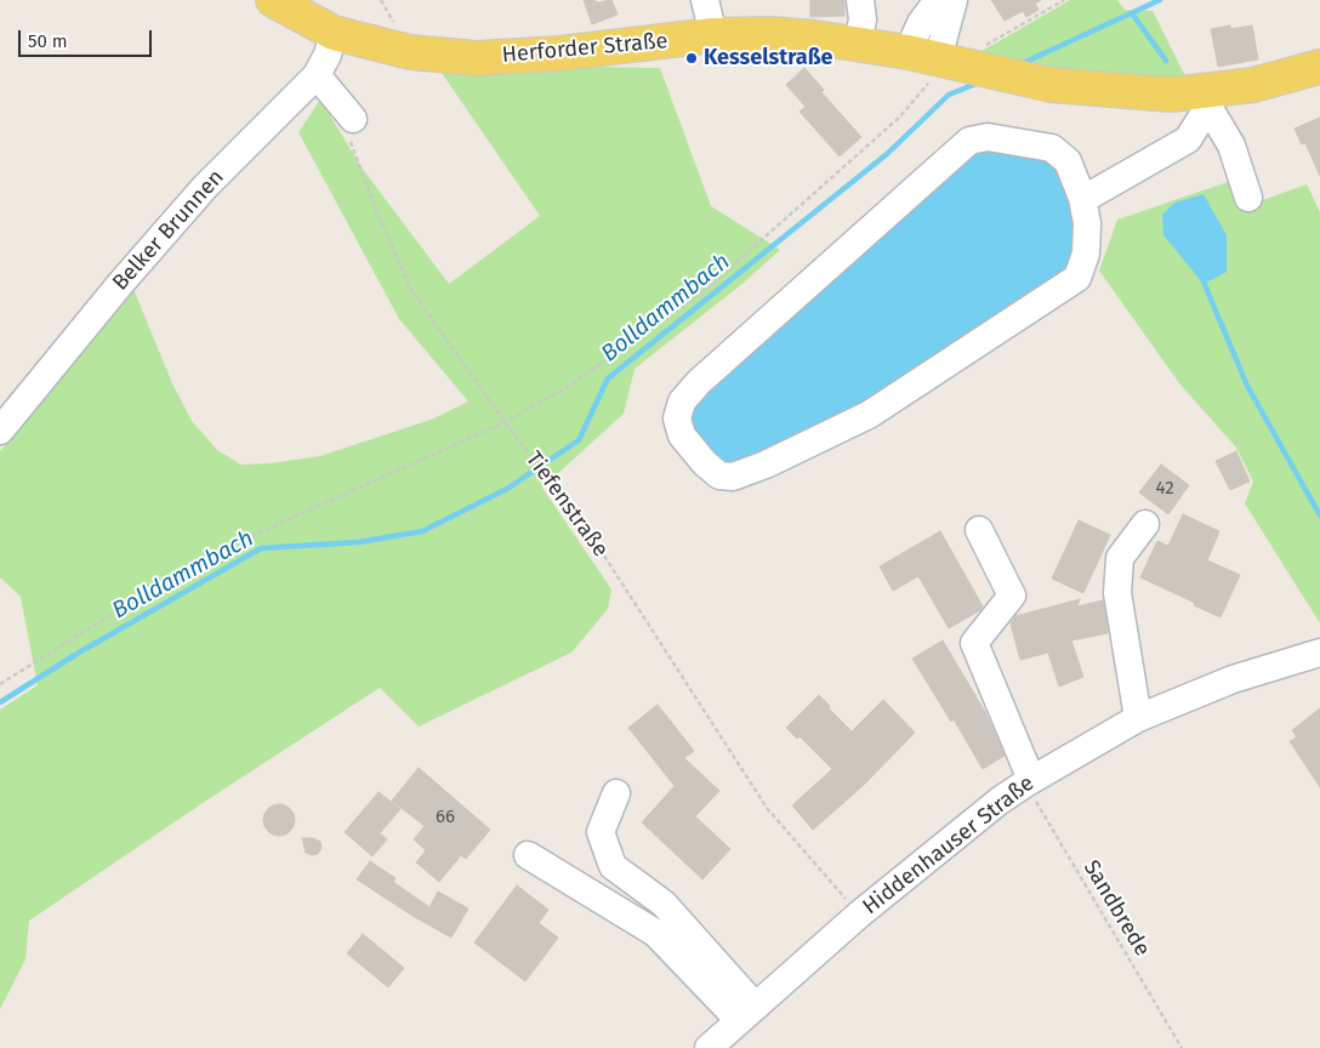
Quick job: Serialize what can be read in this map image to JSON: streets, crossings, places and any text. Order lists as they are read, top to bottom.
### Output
{
  "streets": {
    "main road": ["Herforder Straße"],
    "street": ["Belker Brunnen", "Hiddenhauser Straße"],
    "path": ["Tiefenstraße", "Sandbrede"]
  },
  "crossings": [
    ["Herforder Straße", "Belker Brunnen"],
    ["Tiefenstraße", "Hiddenhauser Straße"],
    ["Hiddenhauser Straße", "Sandbrede"]
  ],
  "water": ["Bolldammbach"],
  "places": ["Kesselstraße"],
  "house_numbers": ["42", "66"],
  "scale_bar": "50 m"
}
